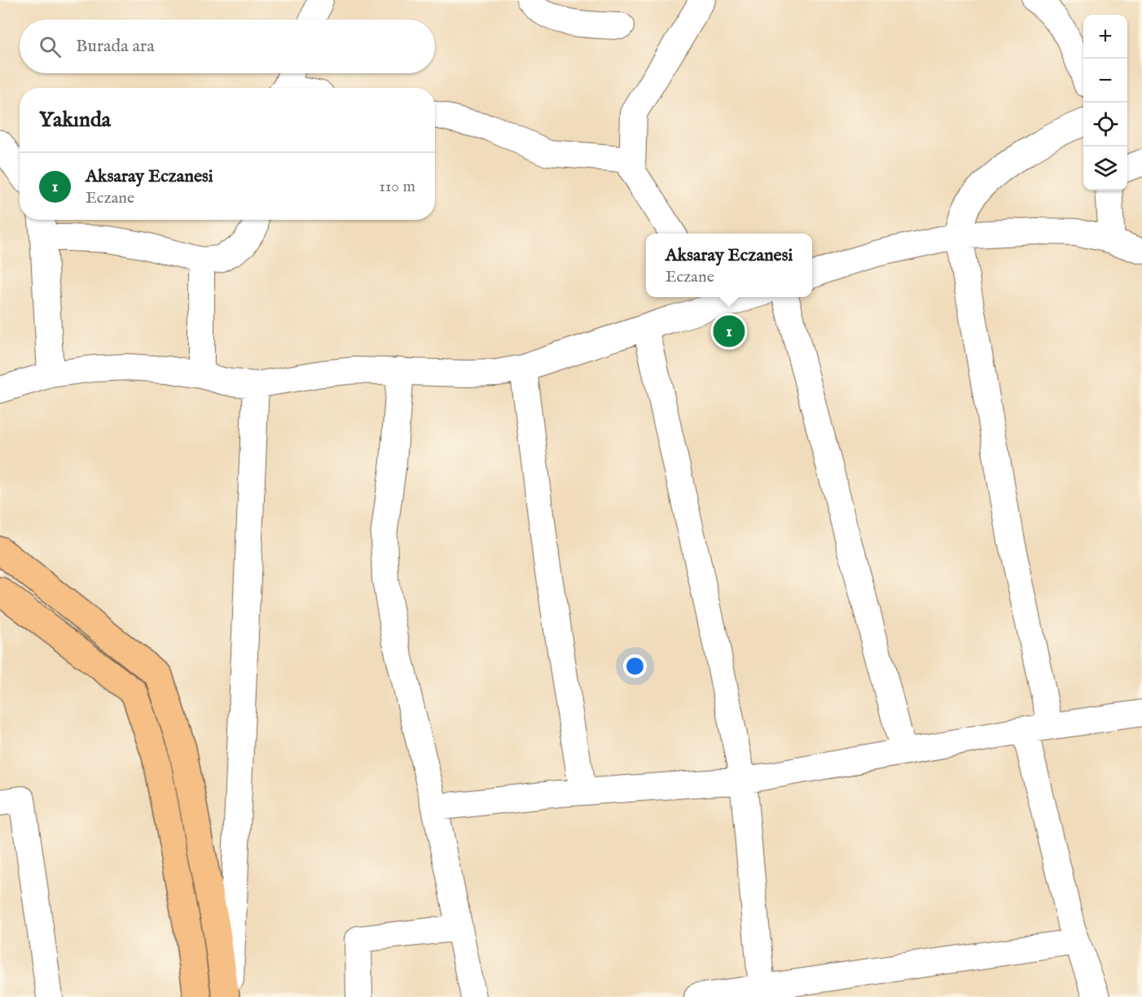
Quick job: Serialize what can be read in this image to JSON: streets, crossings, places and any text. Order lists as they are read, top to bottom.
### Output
{
  "page": {
    "map_buttons": ["+", "−"],
    "search": "Burada ara",
    "heading": "Yakında",
    "list": [
      {
        "mark": "1",
        "name": "Aksaray Eczanesi",
        "note": "Eczane",
        "value": "110 m"
      }
    ],
    "popup": ["Aksaray Eczanesi", "Eczane"],
    "pins": "1"
  }
}
